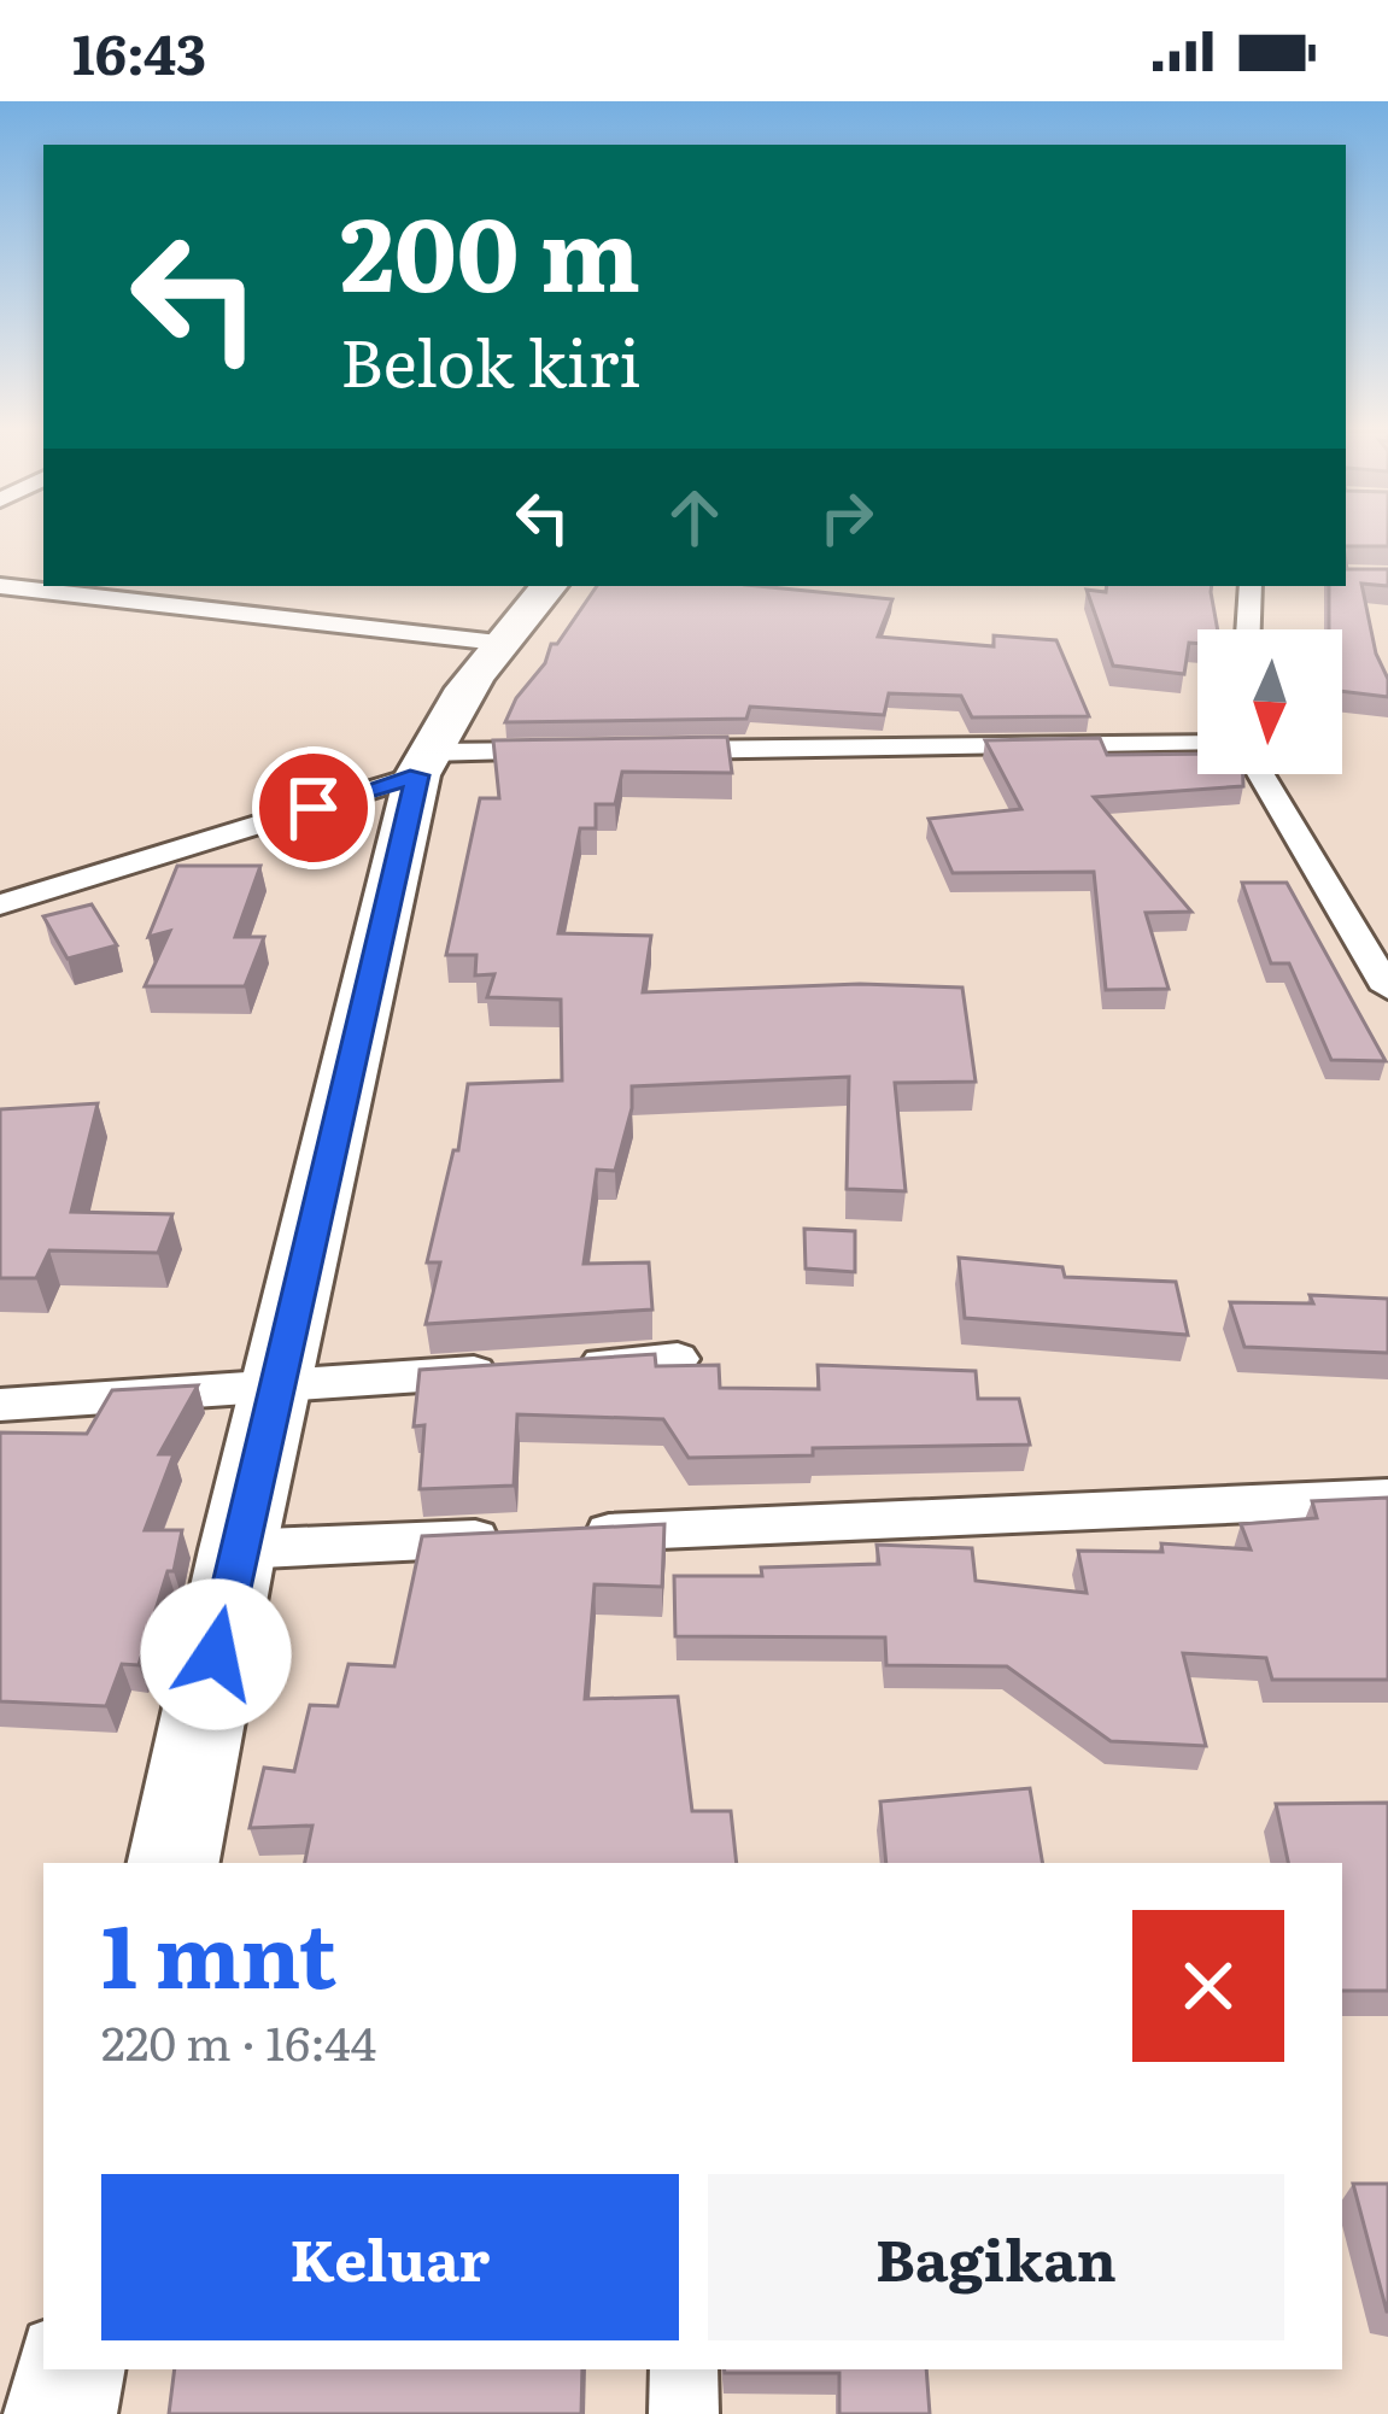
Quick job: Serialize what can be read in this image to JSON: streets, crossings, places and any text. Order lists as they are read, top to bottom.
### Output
{
  "north": "bottom",
  "page": {
    "status": "16:43",
    "turn": ["200 m", "Belok kiri"],
    "heading": ["1 mnt", "220 m · 16:44"],
    "buttons": ["Keluar", "Bagikan"]
  }
}
